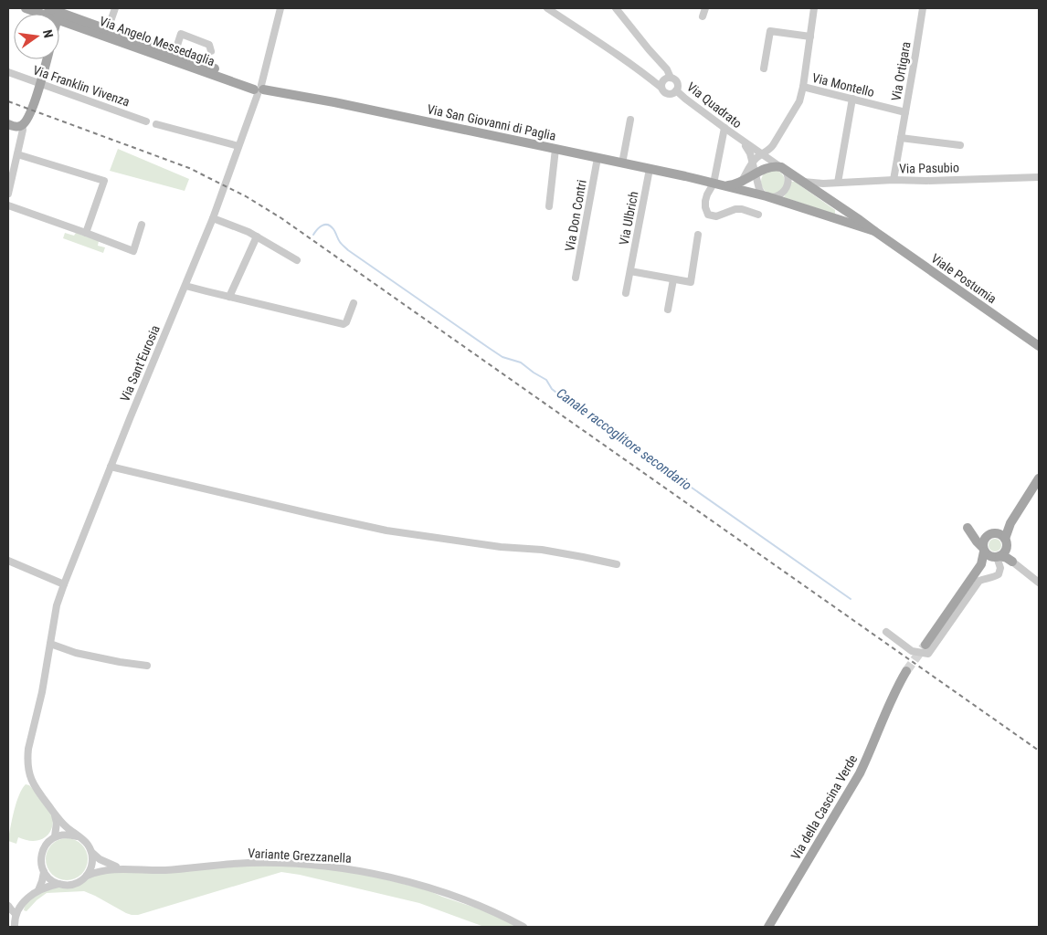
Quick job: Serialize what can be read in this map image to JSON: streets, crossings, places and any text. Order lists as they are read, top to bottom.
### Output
{
  "streets": {
    "main road": [
      "Via Angelo Messedaglia",
      "Via San Giovanni di Paglia",
      "Viale Postumia",
      "Via della Cascina Verde"
    ],
    "street": [
      "Via Ortigara",
      "Via Montello",
      "Via Franklin Vivenza",
      "Via Quadrato",
      "Via Pasubio",
      "Via Don Contri",
      "Via Ulbrich",
      "Via Sant'Eurosia",
      "Variante Grezzanella"
    ]
  },
  "crossings": [
    ["Via Angelo Messedaglia", "Via San Giovanni di Paglia"],
    ["Via Angelo Messedaglia", "Via Sant'Eurosia"],
    ["Via Ortigara", "Via Montello"],
    ["Via Ortigara", "Via Pasubio"],
    ["Via Quadrato", "Via San Giovanni di Paglia"],
    ["Via Quadrato", "Viale Postumia"],
    ["Via San Giovanni di Paglia", "Via Don Contri"],
    ["Via San Giovanni di Paglia", "Via Ulbrich"],
    ["Via San Giovanni di Paglia", "Viale Postumia"],
    ["Via San Giovanni di Paglia", "Via Sant'Eurosia"],
    ["Via Pasubio", "Viale Postumia"],
    ["Via Sant'Eurosia", "Variante Grezzanella"]
  ],
  "water": ["Canale raccoglitore secondario"],
  "north": "right"
}
